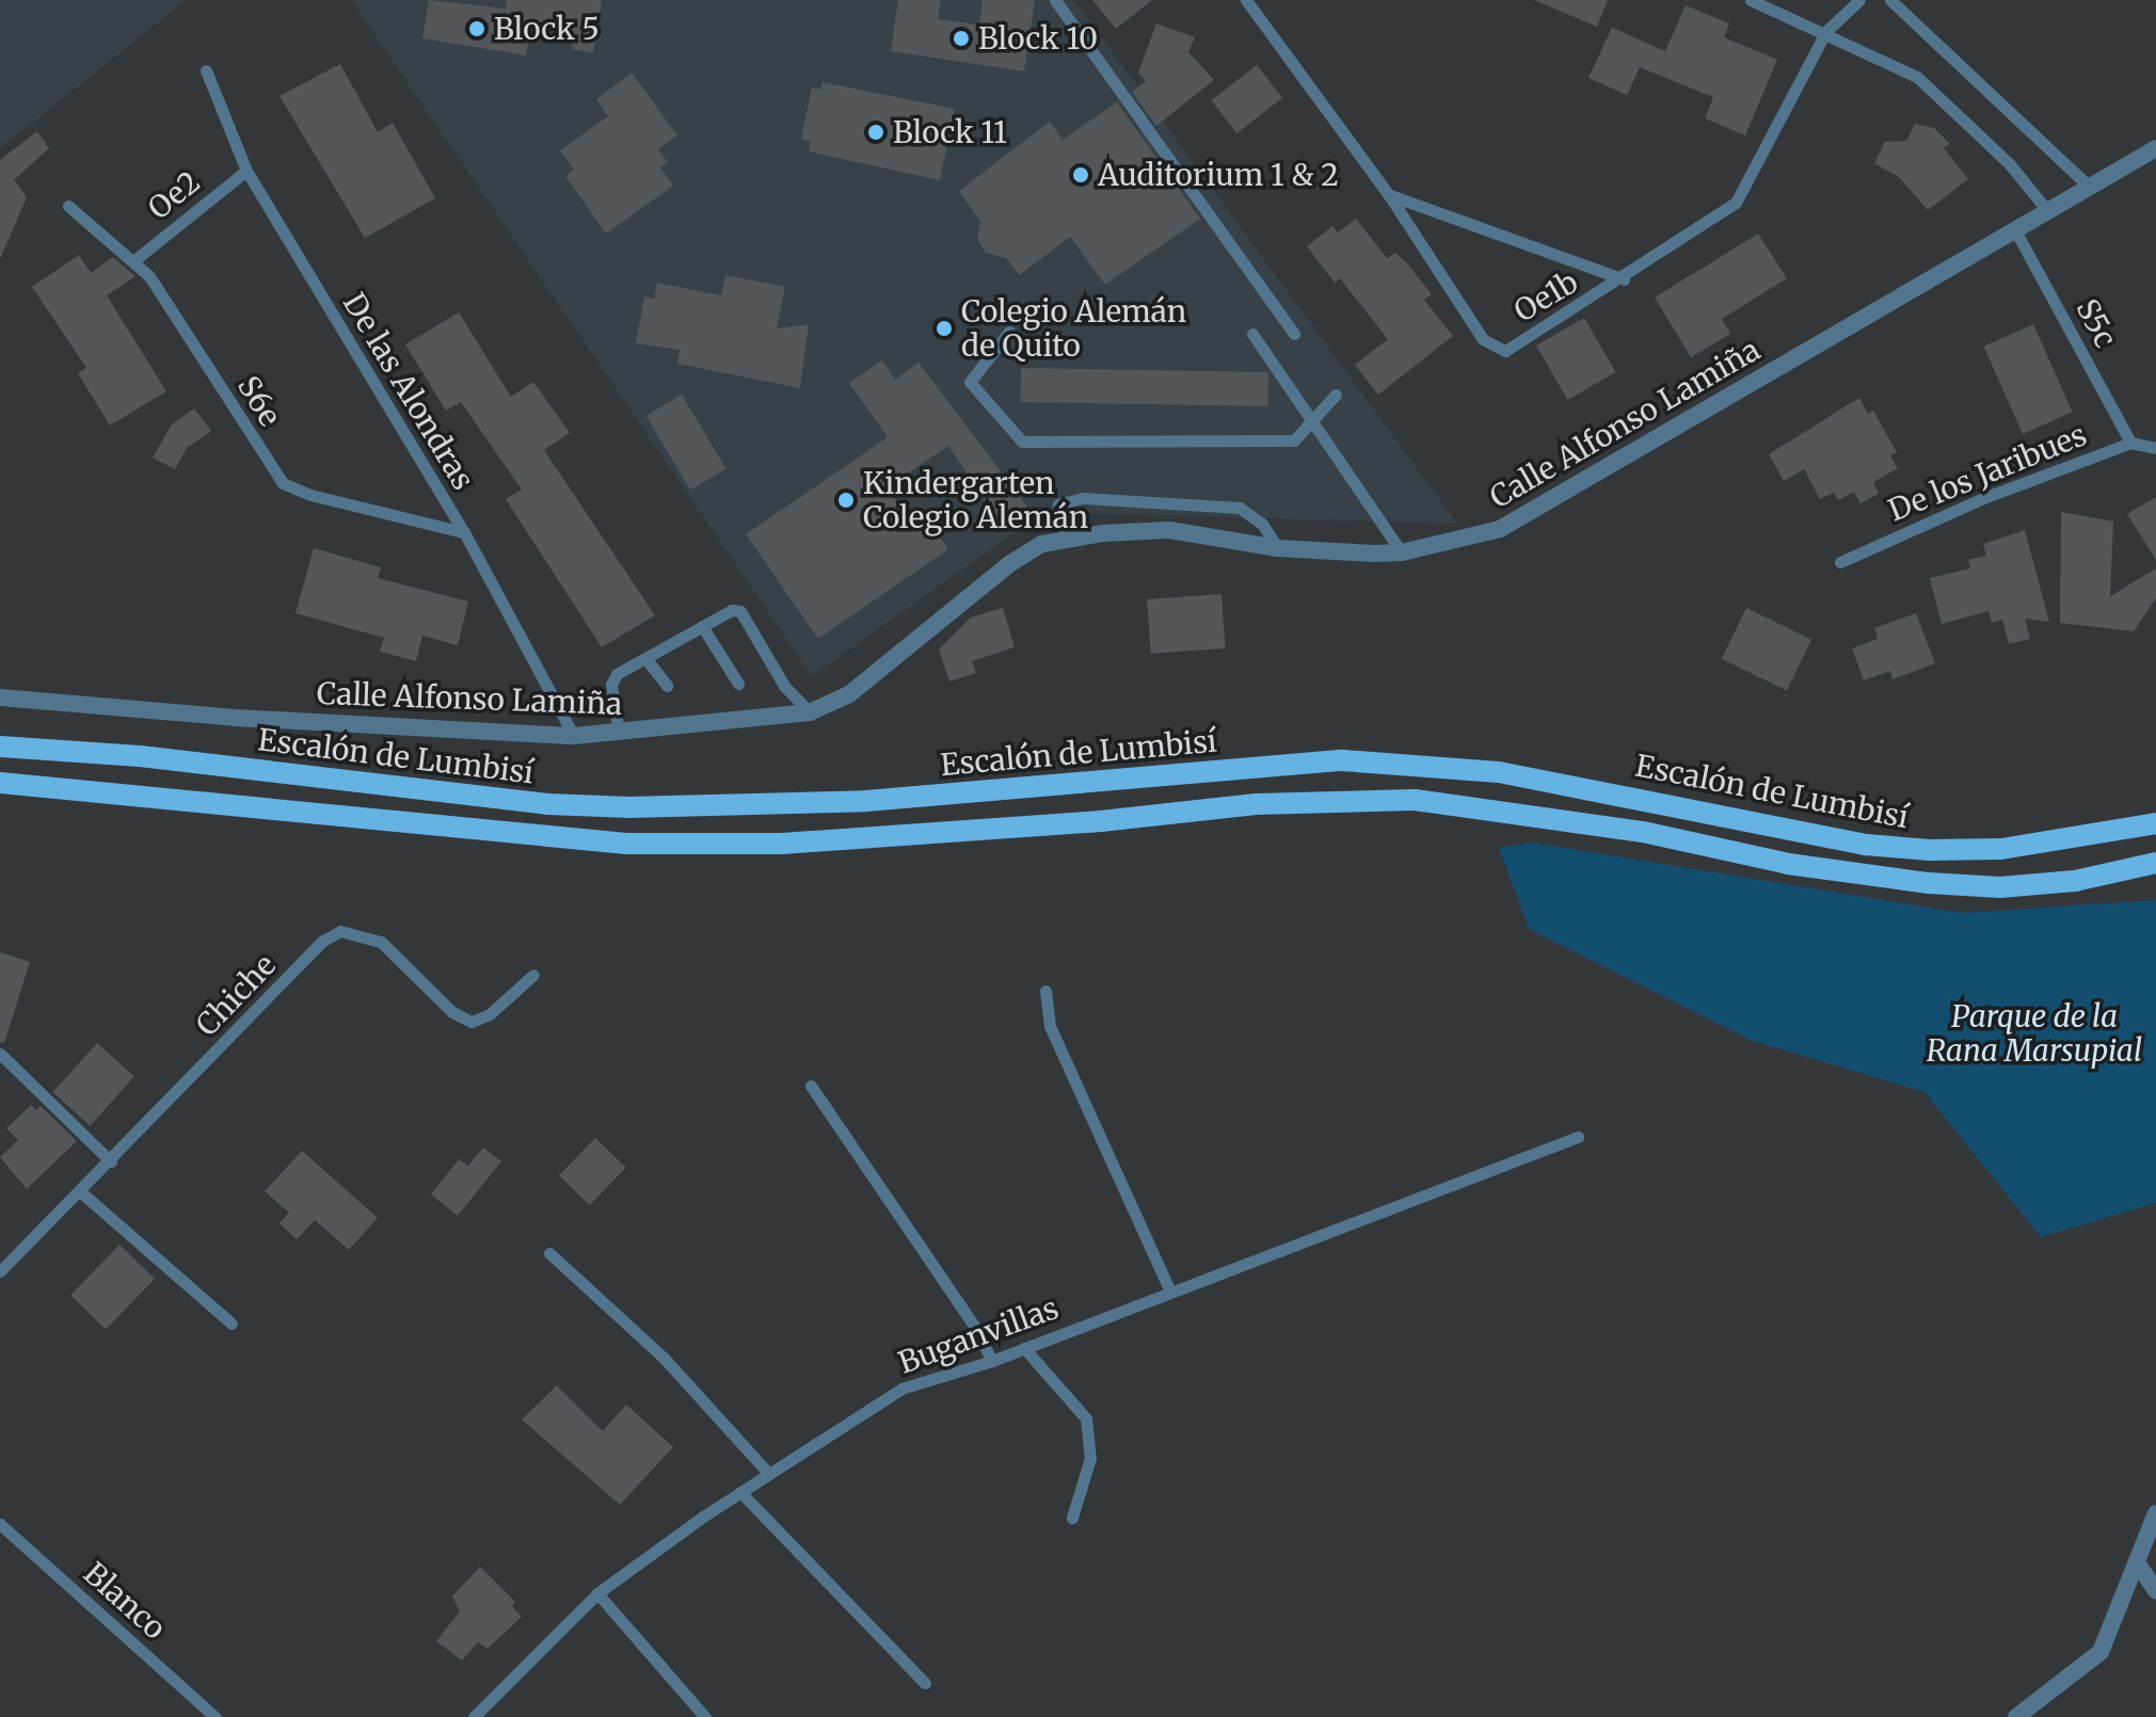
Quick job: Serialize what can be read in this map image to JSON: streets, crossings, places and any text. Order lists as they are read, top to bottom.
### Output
{
  "streets": {
    "main road": ["Escalón de Lumbisí"],
    "street": ["Calle Alfonso Lamiña"],
    "lane": [
      "Oe2",
      "Oe1b",
      "S5c",
      "De las Alondras",
      "S6e",
      "De los Jaribues",
      "Chiche",
      "Buganvillas",
      "Blanco"
    ]
  },
  "crossings": [
    ["Oe2", "De las Alondras"],
    ["Oe2", "S6e"],
    ["S5c", "Calle Alfonso Lamiña"],
    ["S5c", "De los Jaribues"],
    ["De las Alondras", "S6e"],
    ["De las Alondras", "Calle Alfonso Lamiña"]
  ],
  "parks": ["Parque de la Rana Marsupial"],
  "places": [
    "Block 5",
    "Block 10",
    "Block 11",
    "Auditorium 1 & 2",
    "Colegio Alemán de Quito",
    "Kindergarten Colegio Alemán"
  ]
}
